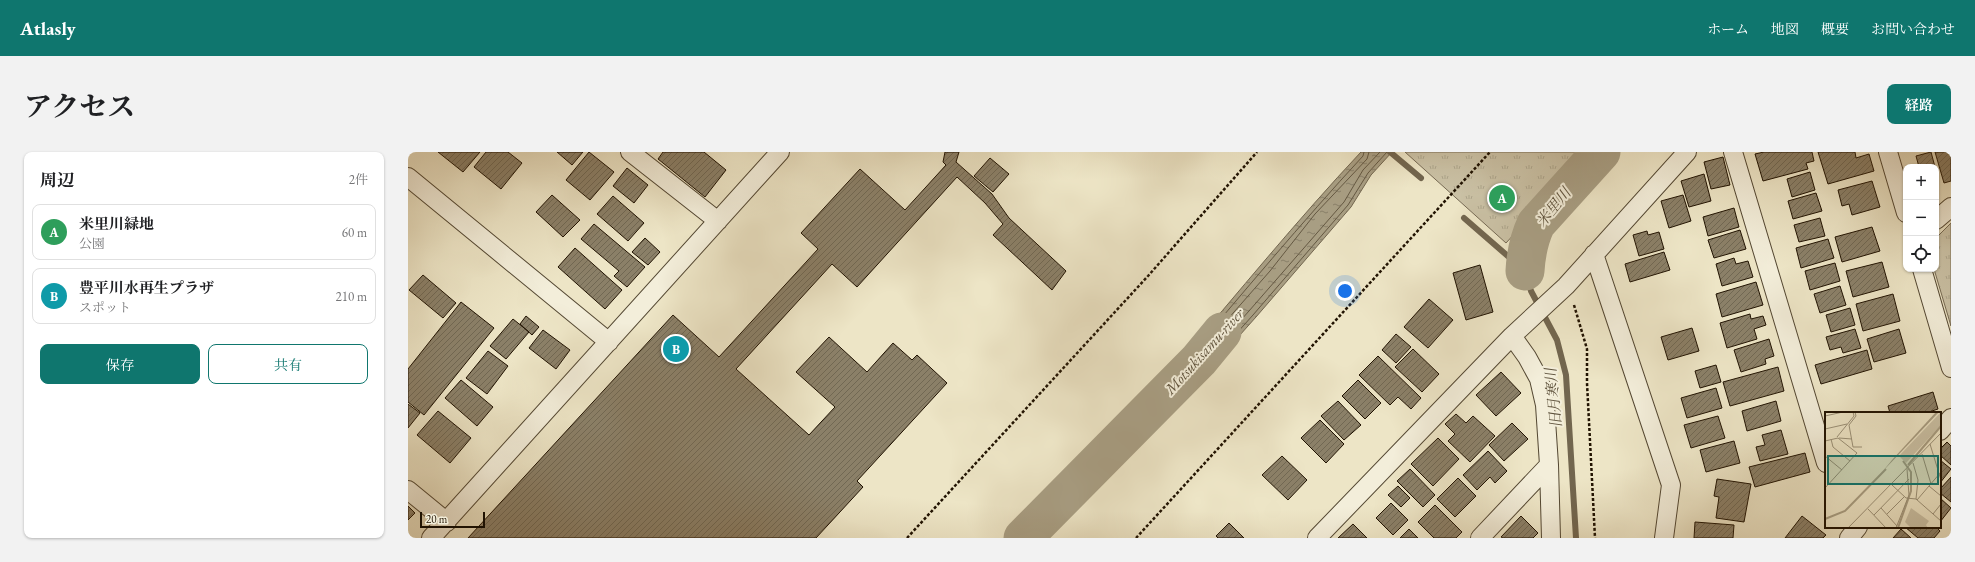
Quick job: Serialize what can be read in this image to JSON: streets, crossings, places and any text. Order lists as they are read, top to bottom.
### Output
{
  "water": ["米里川", "Motsukisamu-river", "旧月寒川"],
  "scale_bar": "20 m",
  "page": {
    "header": "Atlasly",
    "nav": [
      "ホーム",
      "地図",
      "概要",
      "お問い合わせ"
    ],
    "title": "アクセス",
    "buttons": [
      "経路",
      ["保存", "共有"]
    ],
    "heading": ["周辺", "2件"],
    "map_buttons": ["+", "−"],
    "pins": ["A", "B"],
    "list": [
      {
        "mark": "A",
        "name": "米里川緑地",
        "note": "公園",
        "value": "60 m"
      },
      {
        "mark": "B",
        "name": "豊平川水再生プラザ",
        "note": "スポット",
        "value": "210 m"
      }
    ],
    "scale": "20 m"
  }
}
